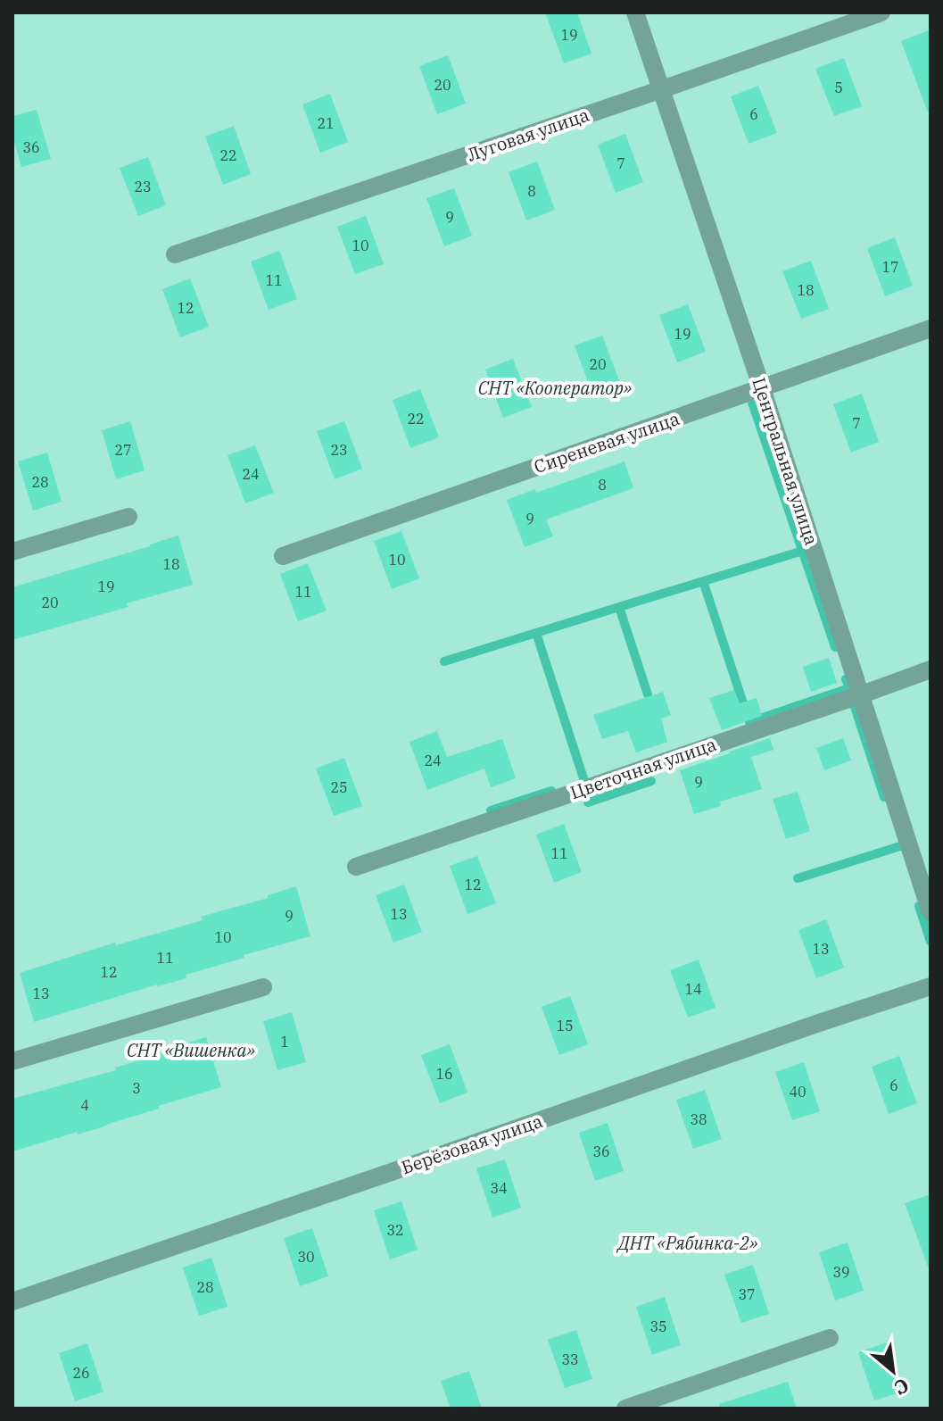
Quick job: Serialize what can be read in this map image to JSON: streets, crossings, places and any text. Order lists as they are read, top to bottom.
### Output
{
  "streets": {
    "street": [
      "Луговая улица",
      "Сиреневая улица",
      "Центральная улица",
      "Цветочная улица",
      "Берёзовая улица"
    ]
  },
  "crossings": [
    ["Луговая улица", "Центральная улица"],
    ["Сиреневая улица", "Центральная улица"],
    ["Центральная улица", "Цветочная улица"]
  ],
  "parks": ["СНТ «Кооператор»", "СНТ «Вишенка»", "ДНТ «Рябинка-2»"],
  "house_numbers": [
    "19",
    "20",
    "5",
    "6",
    "21",
    "36",
    "22",
    "7",
    "23",
    "8",
    "9",
    "10",
    "17",
    "11",
    "18",
    "12",
    "19",
    "20",
    "22",
    "7",
    "27",
    "23",
    "24",
    "28",
    "8",
    "9",
    "10",
    "18",
    "19",
    "11",
    "20",
    "24",
    "9",
    "25",
    "11",
    "12",
    "13",
    "9",
    "10",
    "13",
    "11",
    "12",
    "14",
    "13",
    "15",
    "1",
    "16",
    "6",
    "3",
    "40",
    "4",
    "38",
    "36",
    "34",
    "32",
    "30",
    "39",
    "28",
    "37",
    "35",
    "33",
    "26"
  ],
  "north": "bottom right"
}
